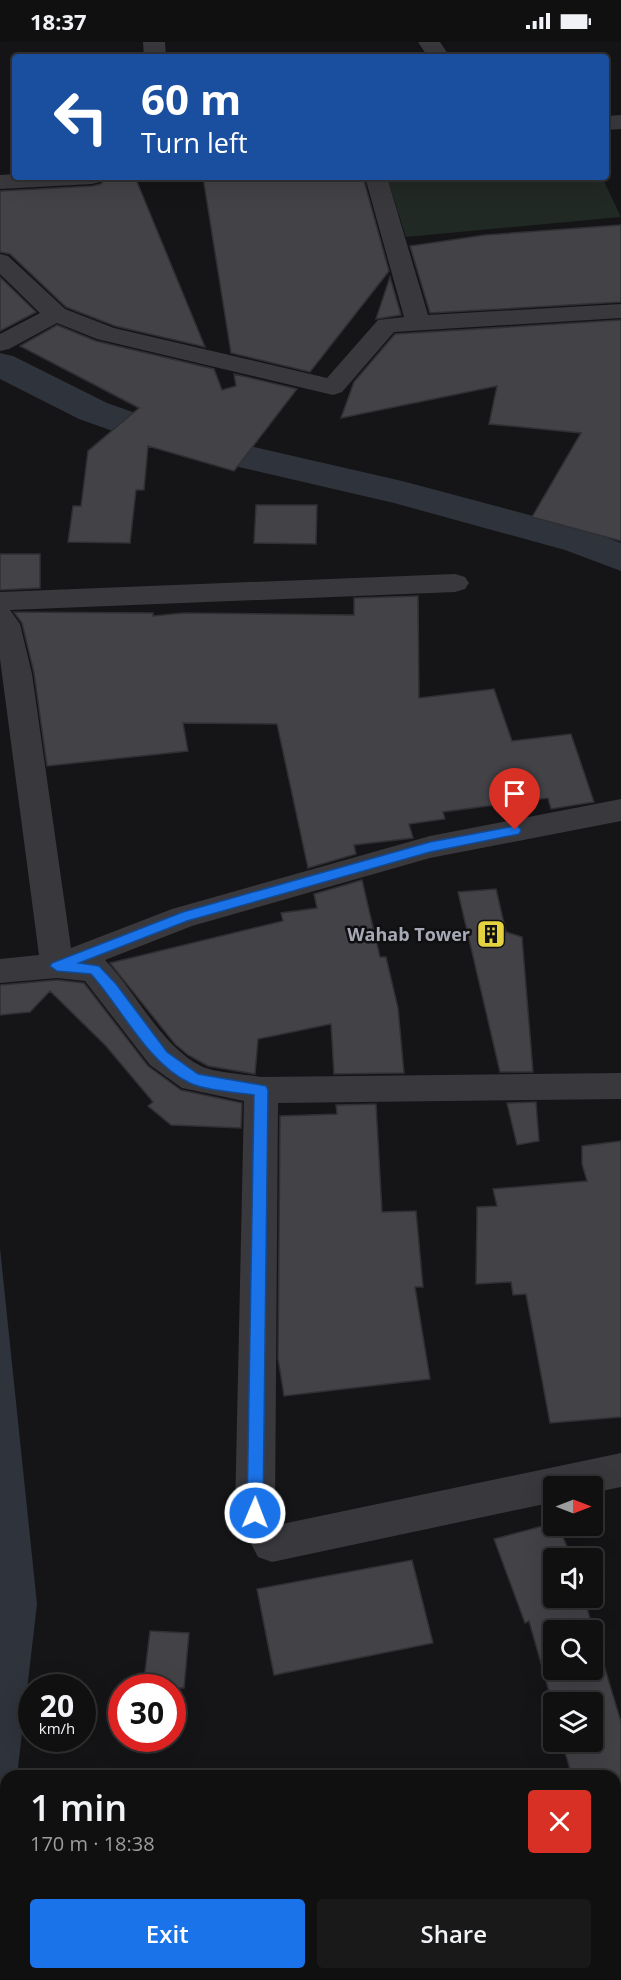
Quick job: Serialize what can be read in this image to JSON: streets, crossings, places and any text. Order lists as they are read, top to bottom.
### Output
{
  "places": {
    "building": ["Wahab Tower"]
  },
  "north": "right",
  "page": {
    "status": "18:37",
    "turn": ["60 m", "Turn left"],
    "speed": "20 km/h",
    "limit": "30",
    "heading": ["1 min", "170 m · 18:38"],
    "buttons": ["Exit", "Share"]
  }
}
